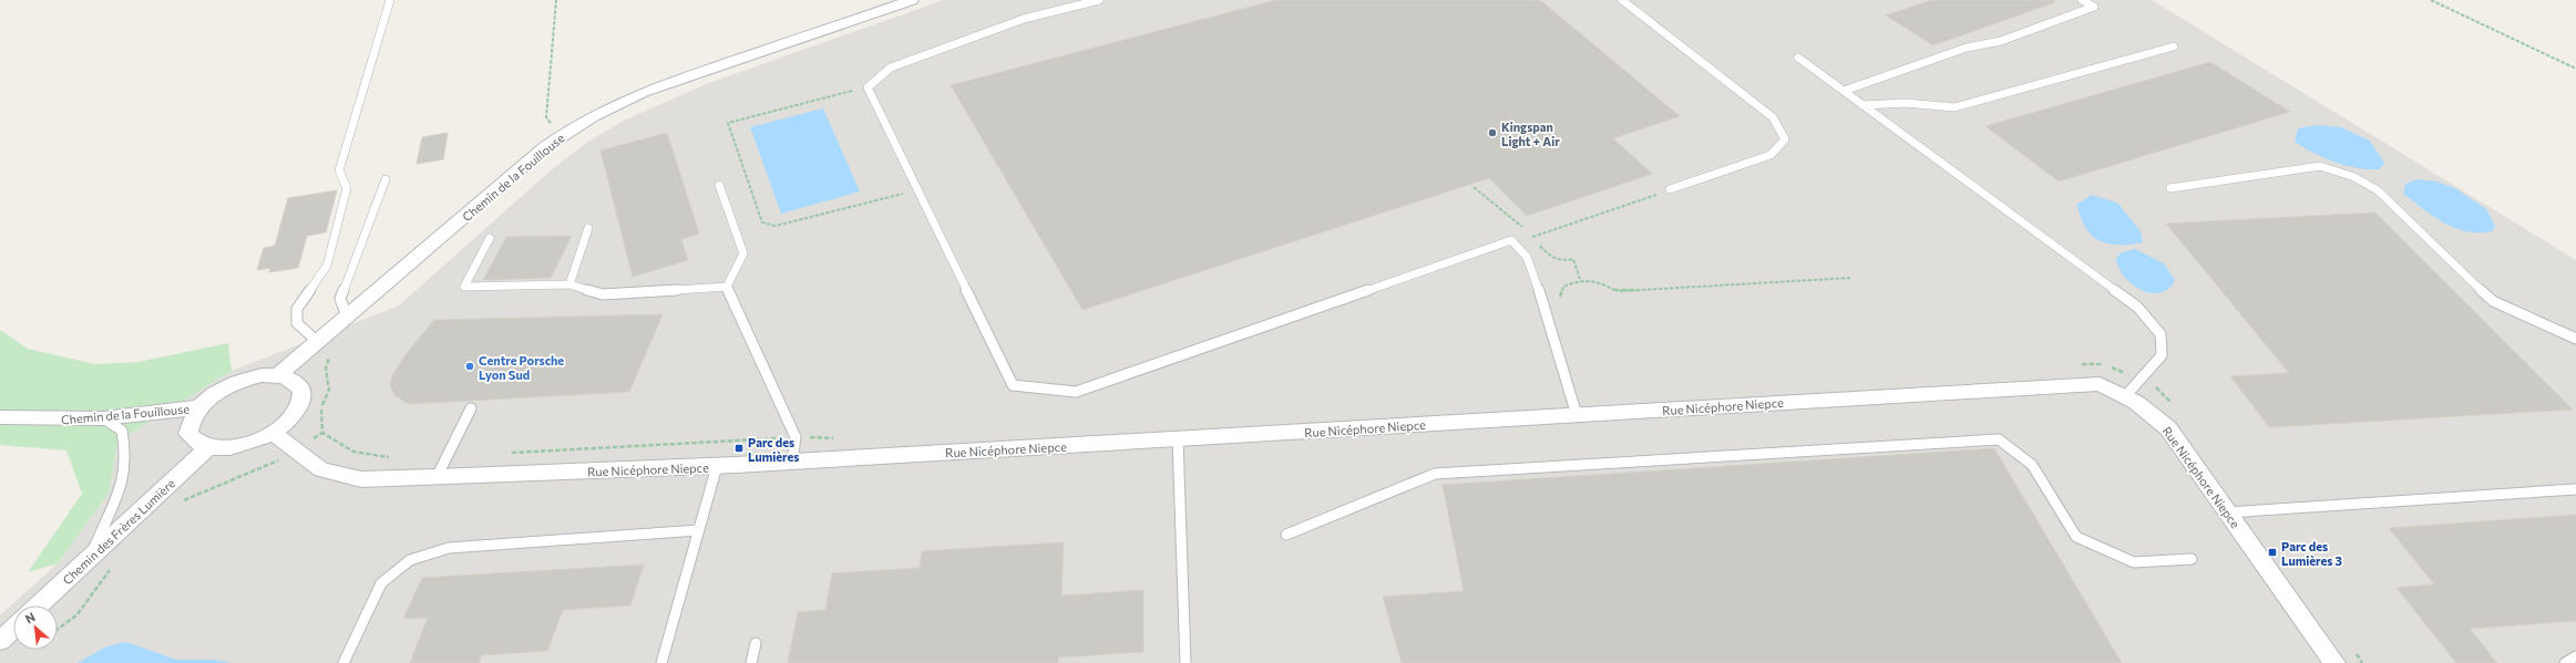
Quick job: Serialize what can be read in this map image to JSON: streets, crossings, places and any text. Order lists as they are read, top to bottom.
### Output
{
  "streets": {
    "street": ["Chemin de la Fouillouse", "Rue Nicéphore Niepce", "Chemin des Frères Lumière"]
  },
  "places": {
    "other": ["Kingspan Light + Air", "Centre Porsche Lyon Sud"],
    "transit": ["Parc des Lumières", "Parc des Lumières 3"]
  },
  "north": "top left"
}
